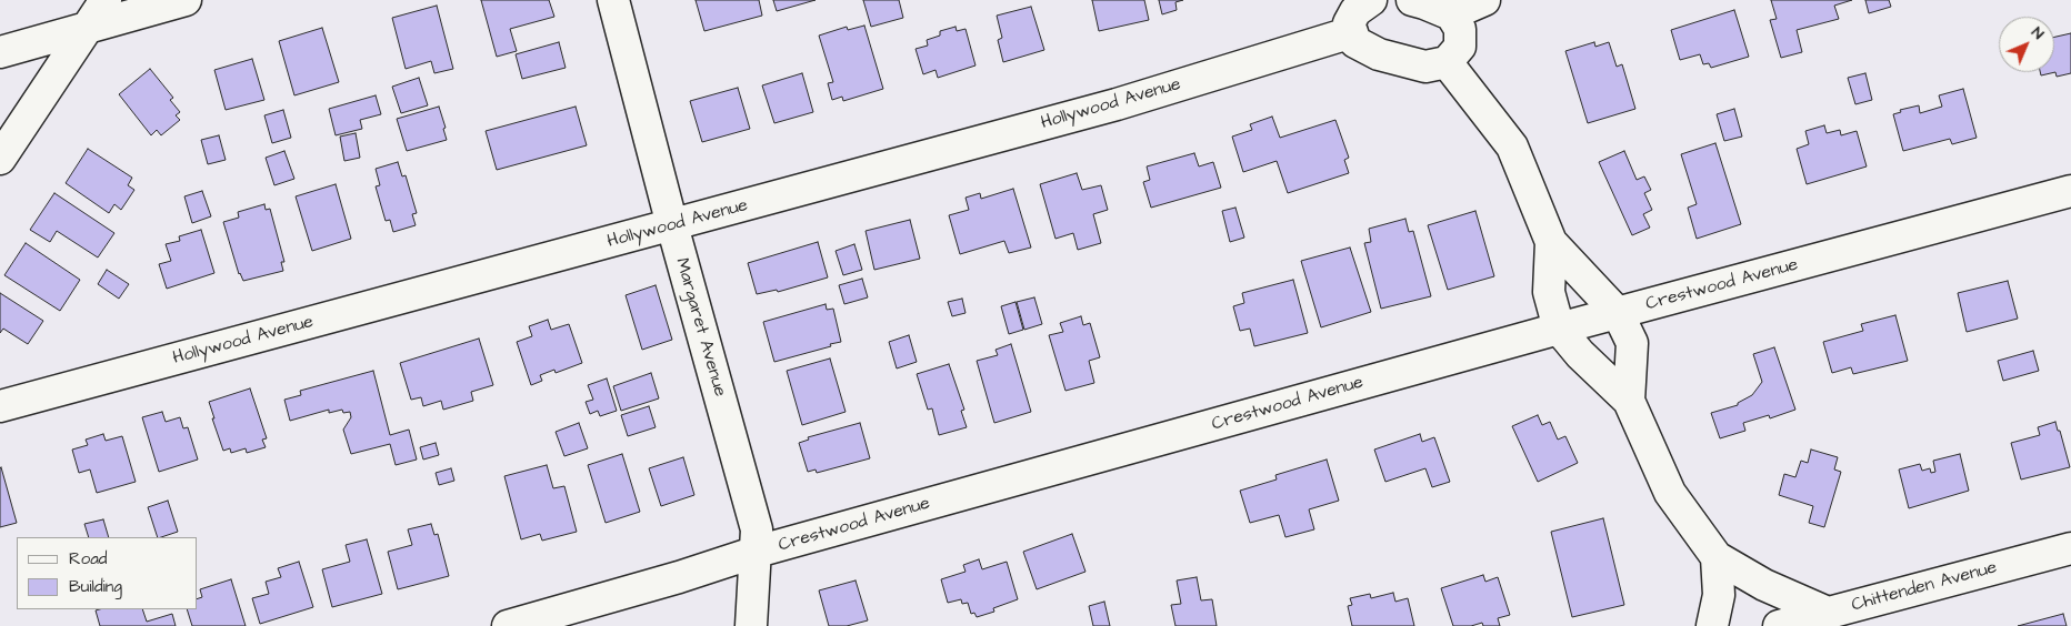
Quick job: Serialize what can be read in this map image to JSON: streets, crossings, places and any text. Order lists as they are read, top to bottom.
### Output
{
  "streets": {
    "street": [
      "Hollywood Avenue",
      "Crestwood Avenue",
      "Margaret Avenue",
      "Chittenden Avenue"
    ]
  },
  "crossings": [
    ["Hollywood Avenue", "Margaret Avenue"],
    ["Crestwood Avenue", "Margaret Avenue"]
  ],
  "legend": ["Road", "Building"],
  "north": "top right"
}
